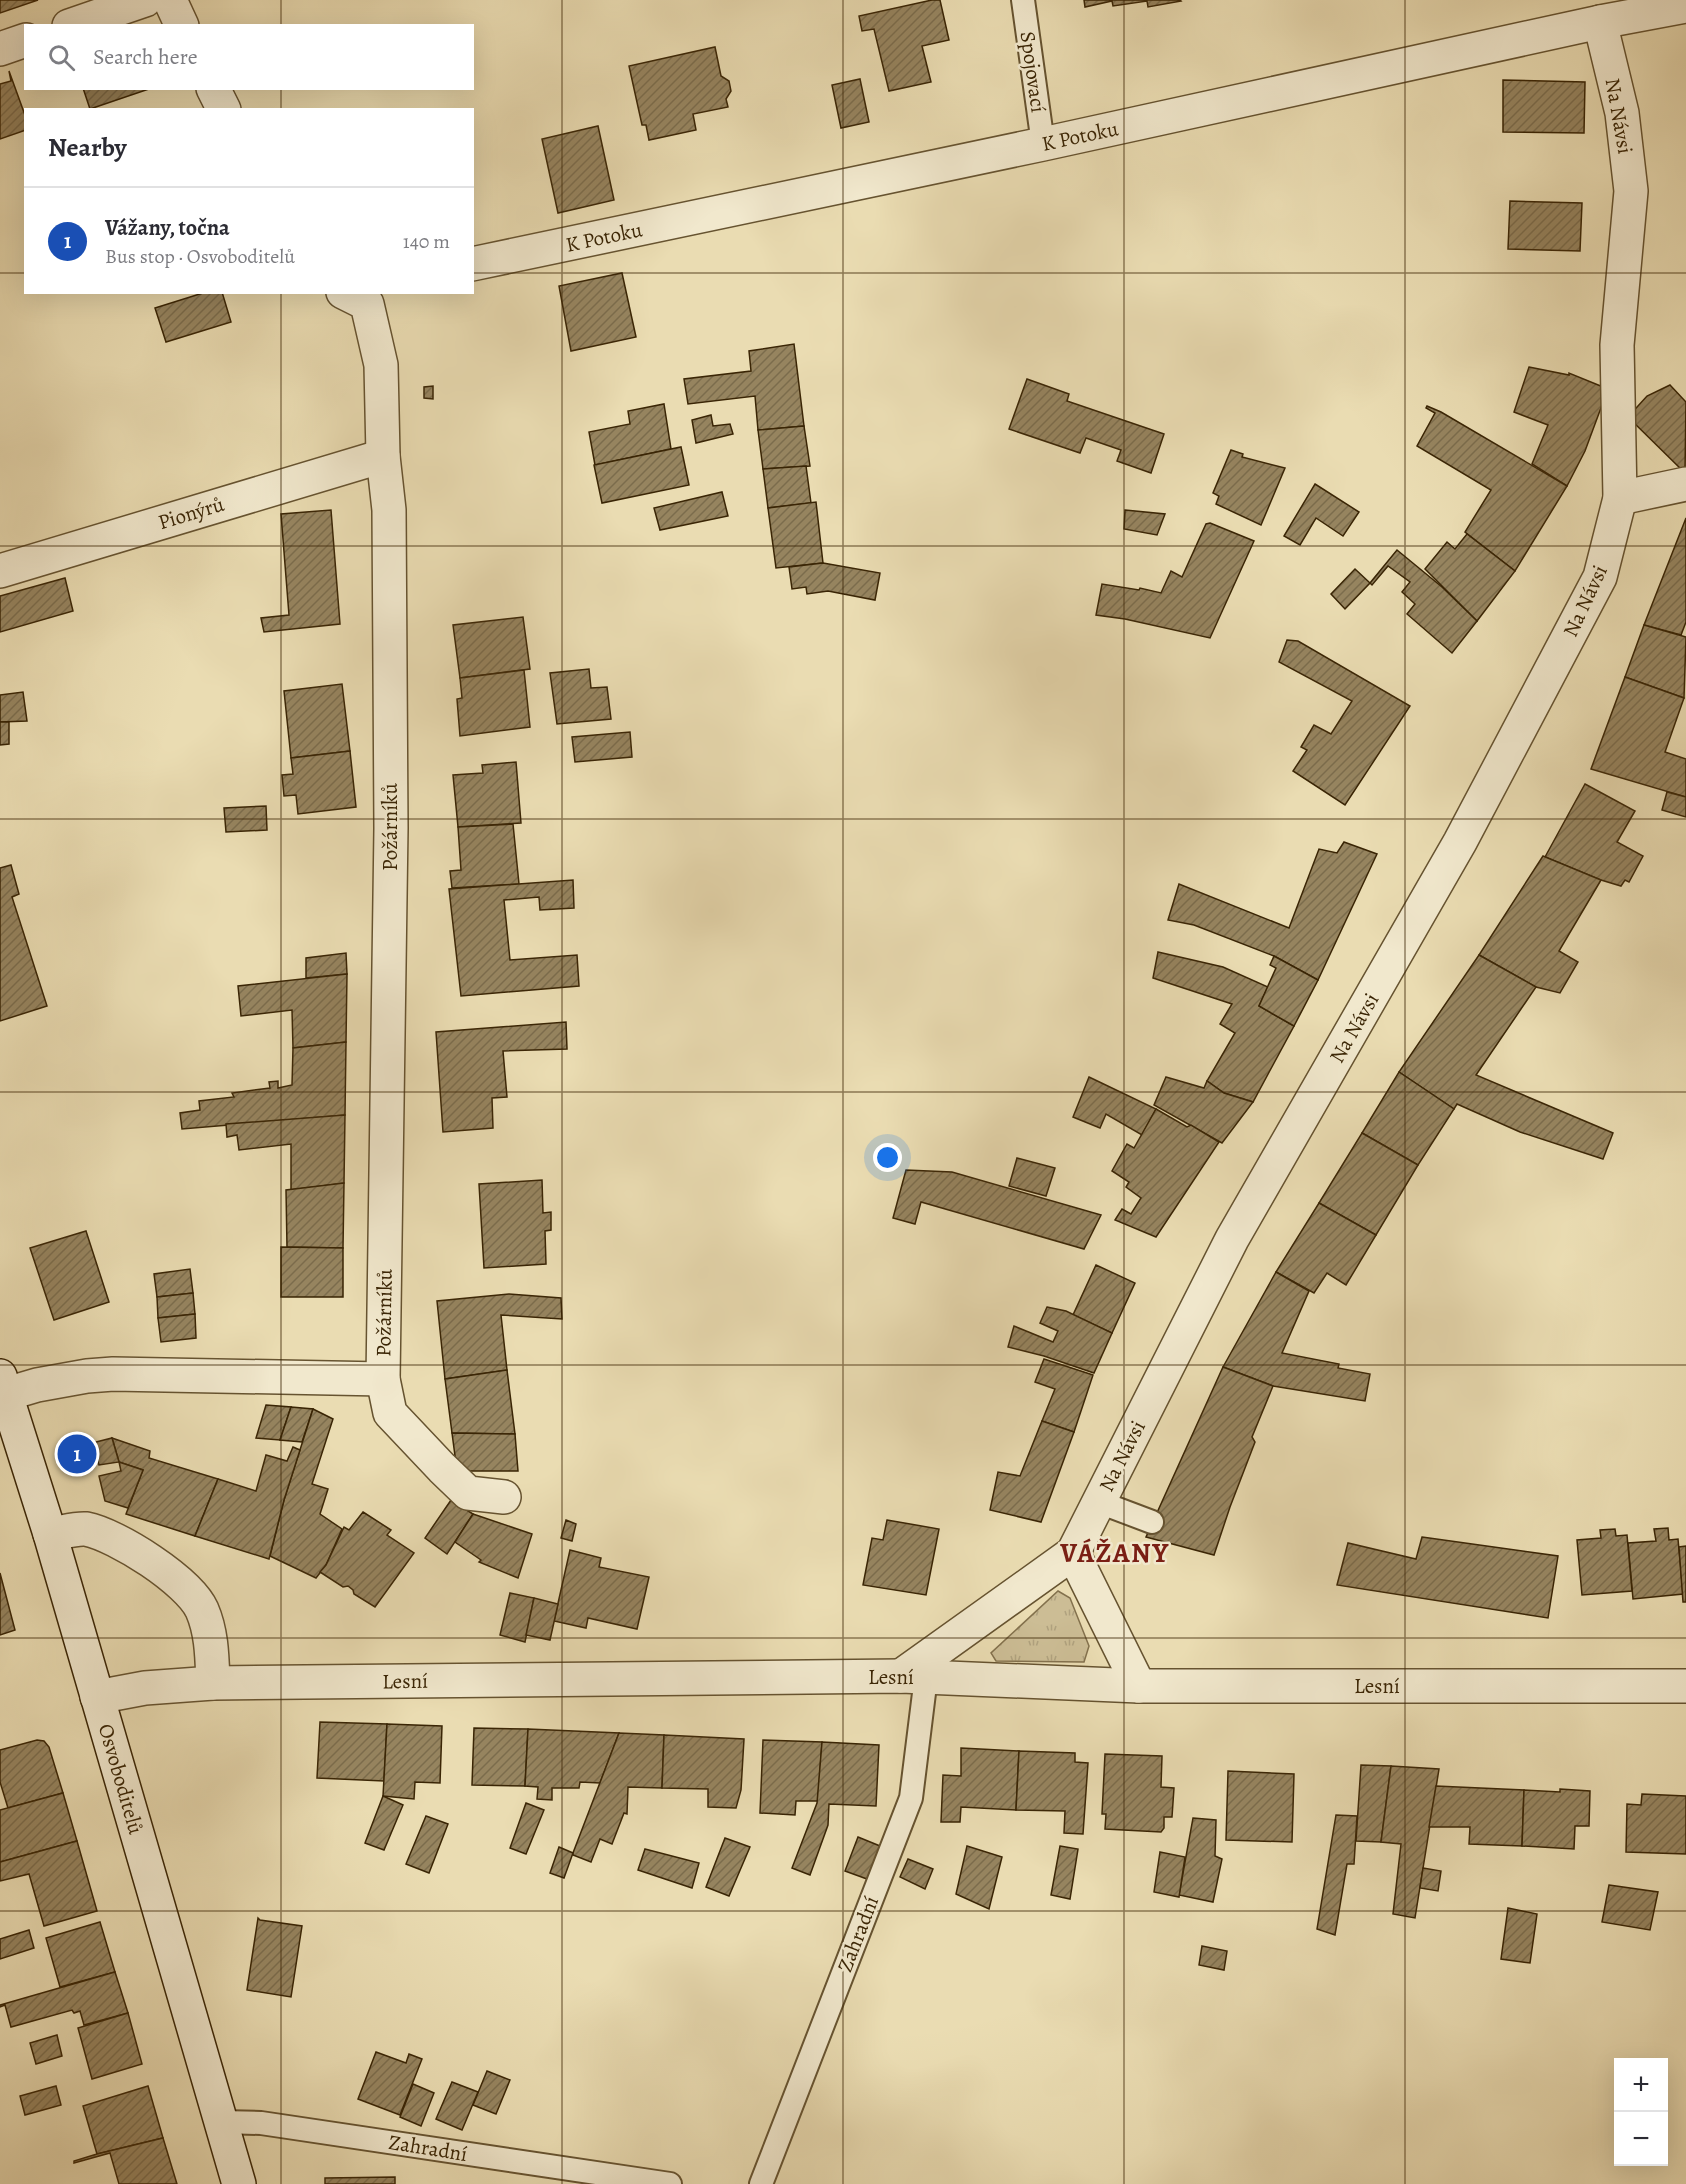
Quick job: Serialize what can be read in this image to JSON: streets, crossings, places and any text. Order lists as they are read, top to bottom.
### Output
{
  "streets": {
    "street": [
      "Na Návsi",
      "K Potoku",
      "Pionýrů",
      "Požárníků",
      "Lesní",
      "Osvoboditelů"
    ],
    "lane": ["Spojovací", "Zahradní"]
  },
  "crossings": [
    ["Spojovací", "K Potoku"],
    ["Na Návsi", "K Potoku"],
    ["Na Návsi", "Lesní"],
    ["Na Návsi", "Zahradní"],
    ["Pionýrů", "Požárníků"],
    ["Požárníků", "Osvoboditelů"],
    ["Lesní", "Osvoboditelů"],
    ["Lesní", "Zahradní"],
    ["Osvoboditelů", "Zahradní"]
  ],
  "districts": ["VÁŽANY"],
  "page": {
    "search": "Search here",
    "heading": "Nearby",
    "list": [
      {
        "mark": "1",
        "name": "Vážany, točna",
        "note": "Bus stop · Osvoboditelů",
        "value": "140 m"
      }
    ],
    "pins": "1",
    "map_buttons": ["+", "−"]
  }
}
